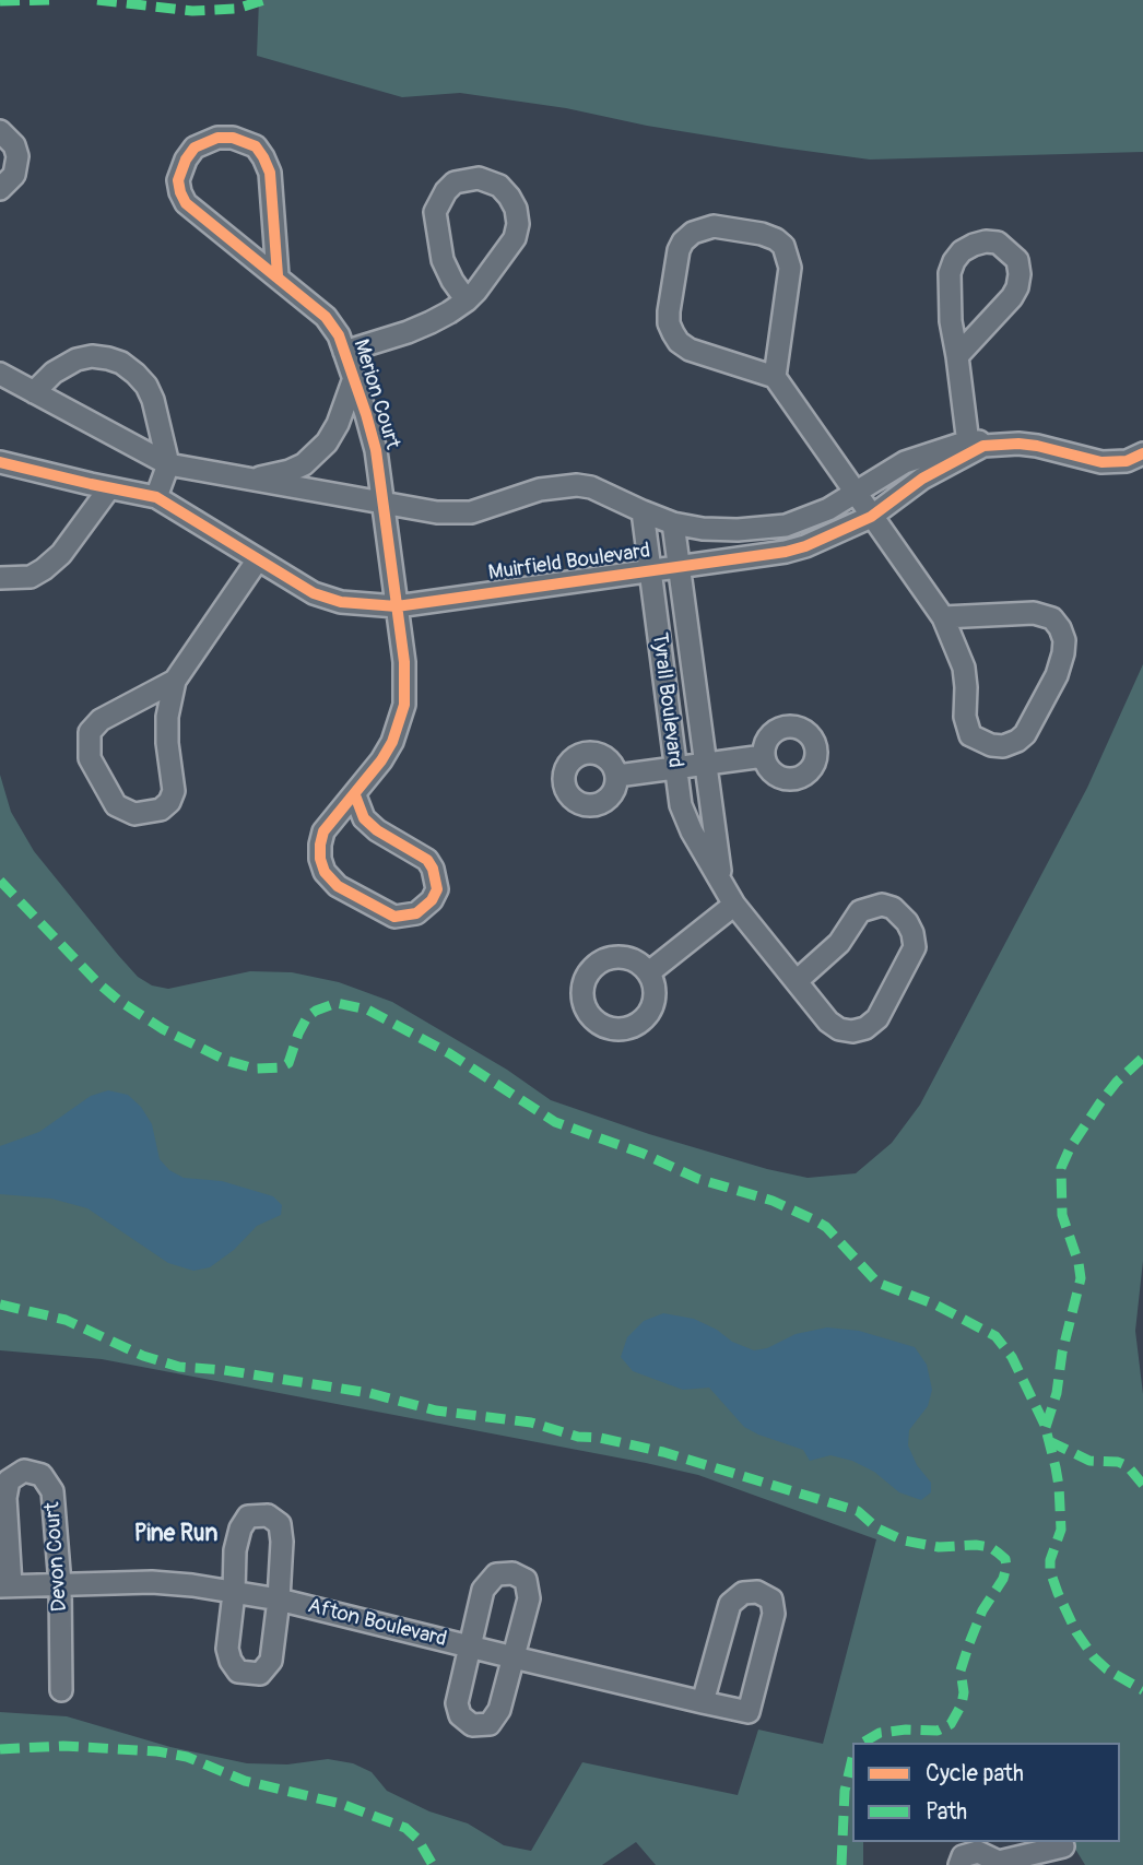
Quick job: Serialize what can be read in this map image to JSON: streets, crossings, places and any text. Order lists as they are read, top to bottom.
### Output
{
  "streets": {
    "street": [
      "Merion Court",
      "Muirfield Boulevard",
      "Tyrall Boulevard",
      "Devon Court",
      "Afton Boulevard"
    ]
  },
  "crossings": [
    ["Merion Court", "Muirfield Boulevard"],
    ["Muirfield Boulevard", "Tyrall Boulevard"],
    ["Devon Court", "Afton Boulevard"]
  ],
  "districts": ["Pine Run"],
  "legend": ["Cycle path", "Path"]
}
